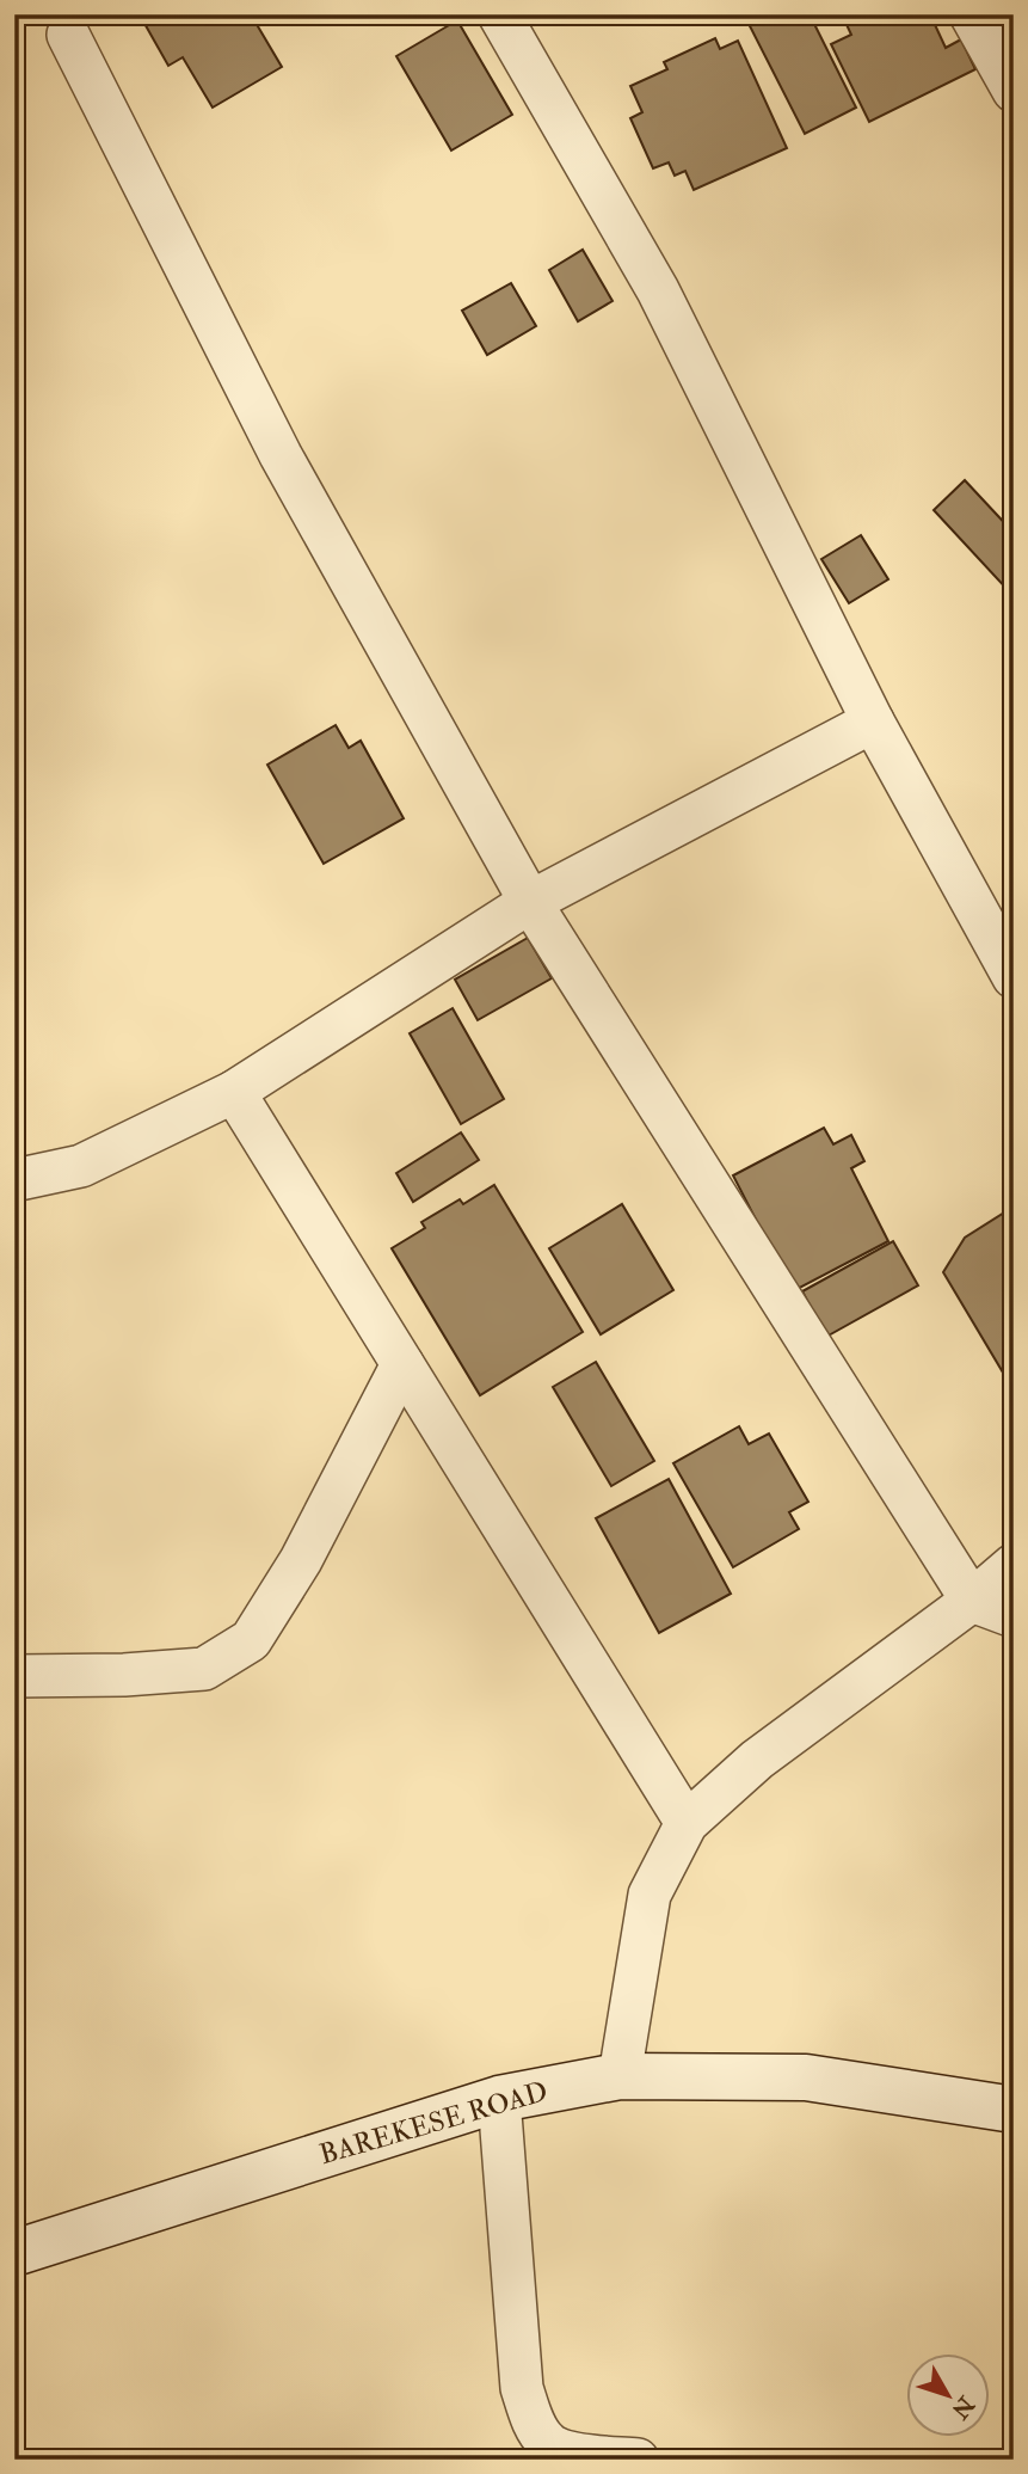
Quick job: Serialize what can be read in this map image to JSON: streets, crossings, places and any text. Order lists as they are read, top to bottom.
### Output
{
  "streets": {
    "main road": ["BAREKESE ROAD"]
  },
  "north": "bottom right"
}
